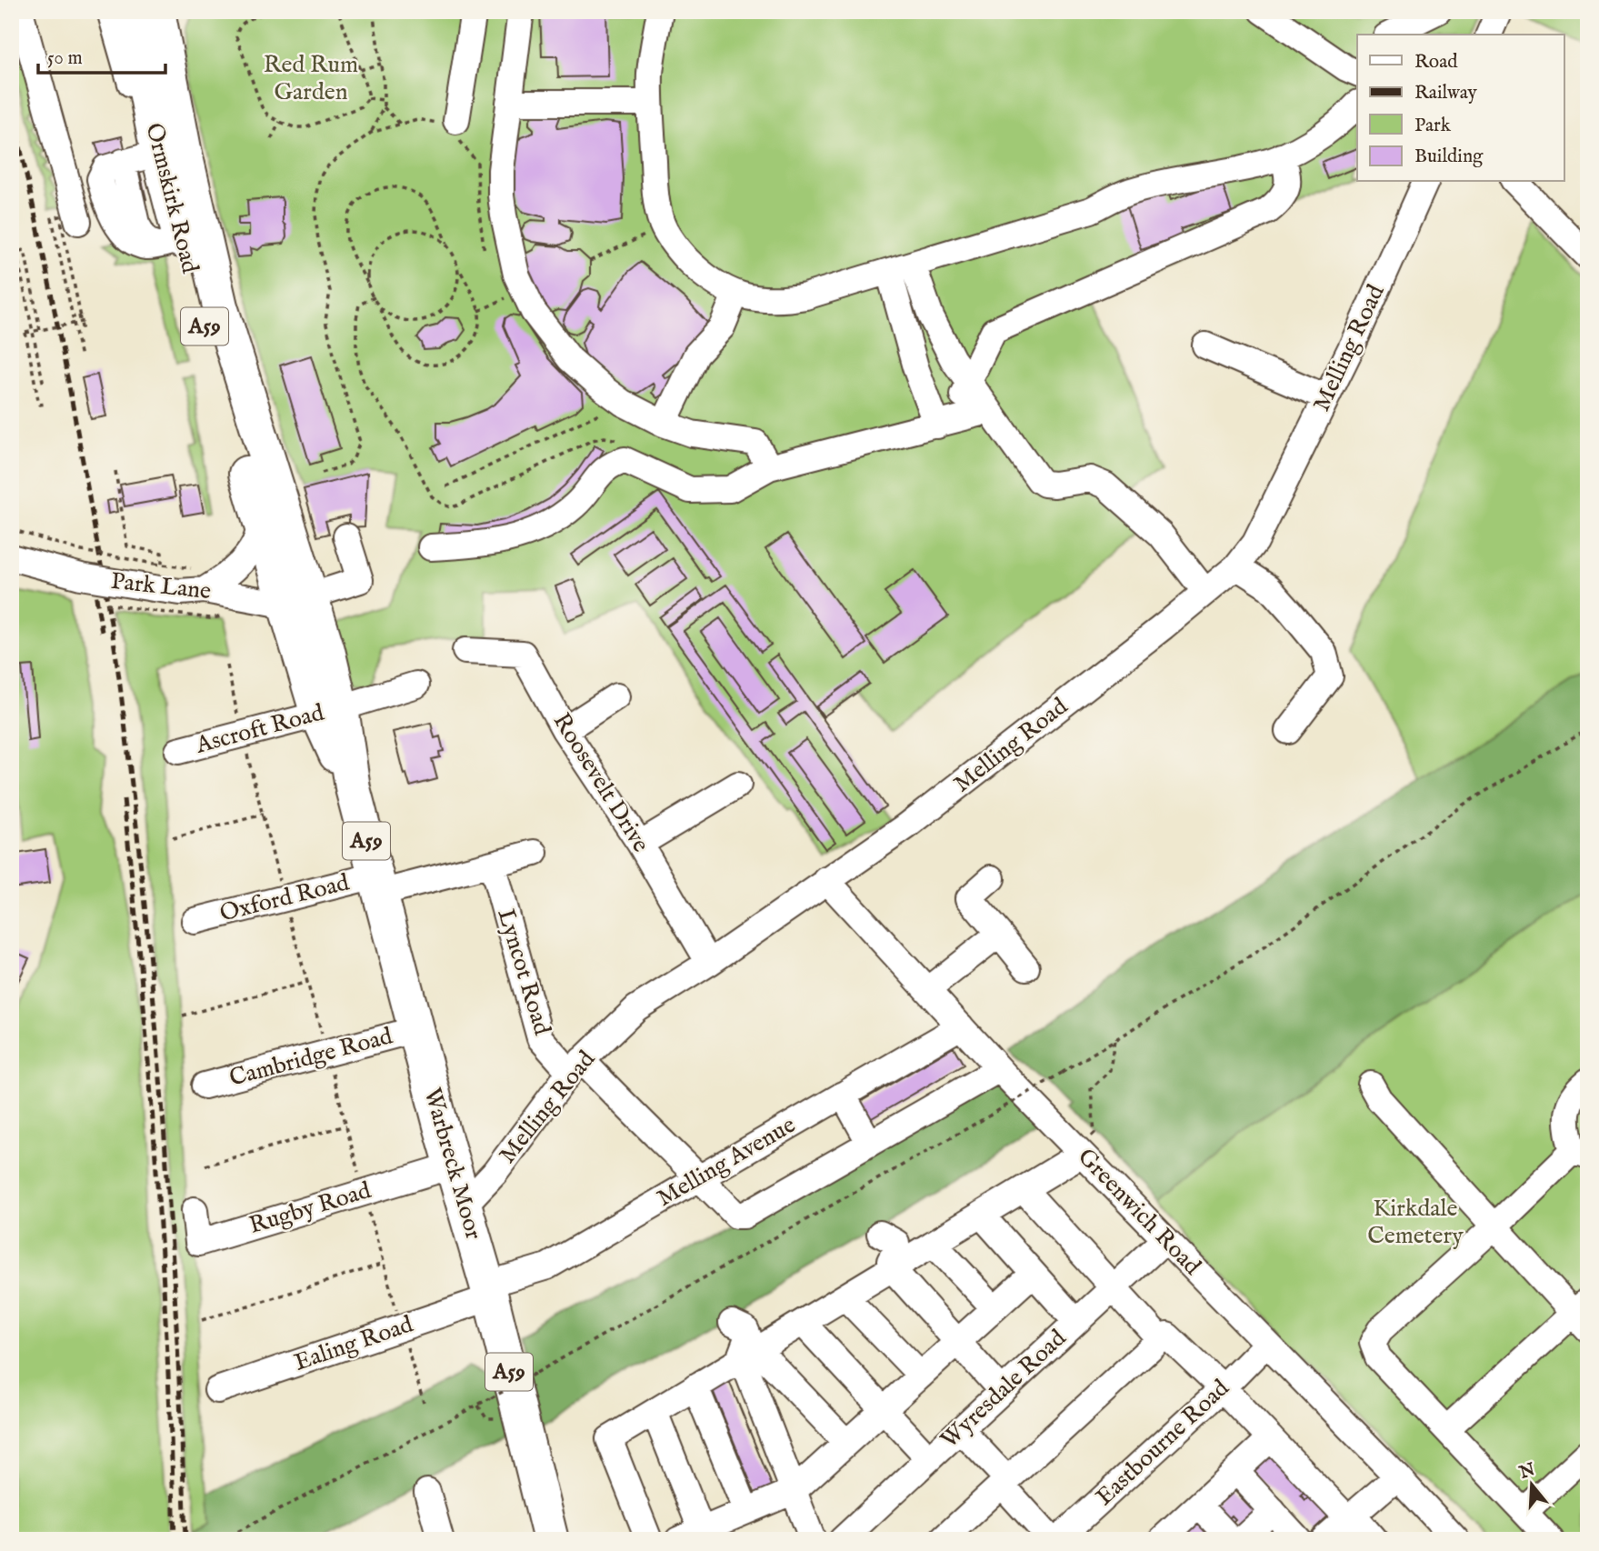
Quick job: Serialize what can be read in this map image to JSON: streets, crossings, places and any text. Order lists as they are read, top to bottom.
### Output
{
  "streets": {
    "highway": ["Ormskirk Road", "A59", "Warbreck Moor"],
    "street": [
      "Melling Road",
      "Park Lane",
      "Ascroft Road",
      "Roosevelt Drive",
      "Oxford Road",
      "Lyncot Road",
      "Cambridge Road",
      "Melling Avenue",
      "Rugby Road",
      "Greenwich Road",
      "Ealing Road",
      "Wyresdale Road",
      "Eastbourne Road"
    ]
  },
  "crossings": [
    ["Ormskirk Road", "Park Lane"],
    ["Ormskirk Road", "Warbreck Moor"],
    ["Melling Road", "Roosevelt Drive"],
    ["Melling Road", "Lyncot Road"],
    ["Melling Road", "Warbreck Moor"],
    ["Melling Road", "Greenwich Road"],
    ["Park Lane", "Warbreck Moor"],
    ["Ascroft Road", "Warbreck Moor"],
    ["Oxford Road", "Lyncot Road"],
    ["Oxford Road", "Warbreck Moor"],
    ["Lyncot Road", "Melling Avenue"],
    ["Lyncot Road", "Greenwich Road"],
    ["Cambridge Road", "Warbreck Moor"],
    ["Melling Avenue", "Warbreck Moor"],
    ["Melling Avenue", "Greenwich Road"],
    ["Melling Avenue", "Ealing Road"],
    ["Warbreck Moor", "Rugby Road"],
    ["Warbreck Moor", "Ealing Road"],
    ["Greenwich Road", "Wyresdale Road"],
    ["Greenwich Road", "Eastbourne Road"]
  ],
  "parks": ["Red Rum Garden", "Kirkdale Cemetery"],
  "legend": [
    "Road",
    "Railway",
    "Park",
    "Building"
  ],
  "scale_bar": "50 m",
  "north": "top"
}
